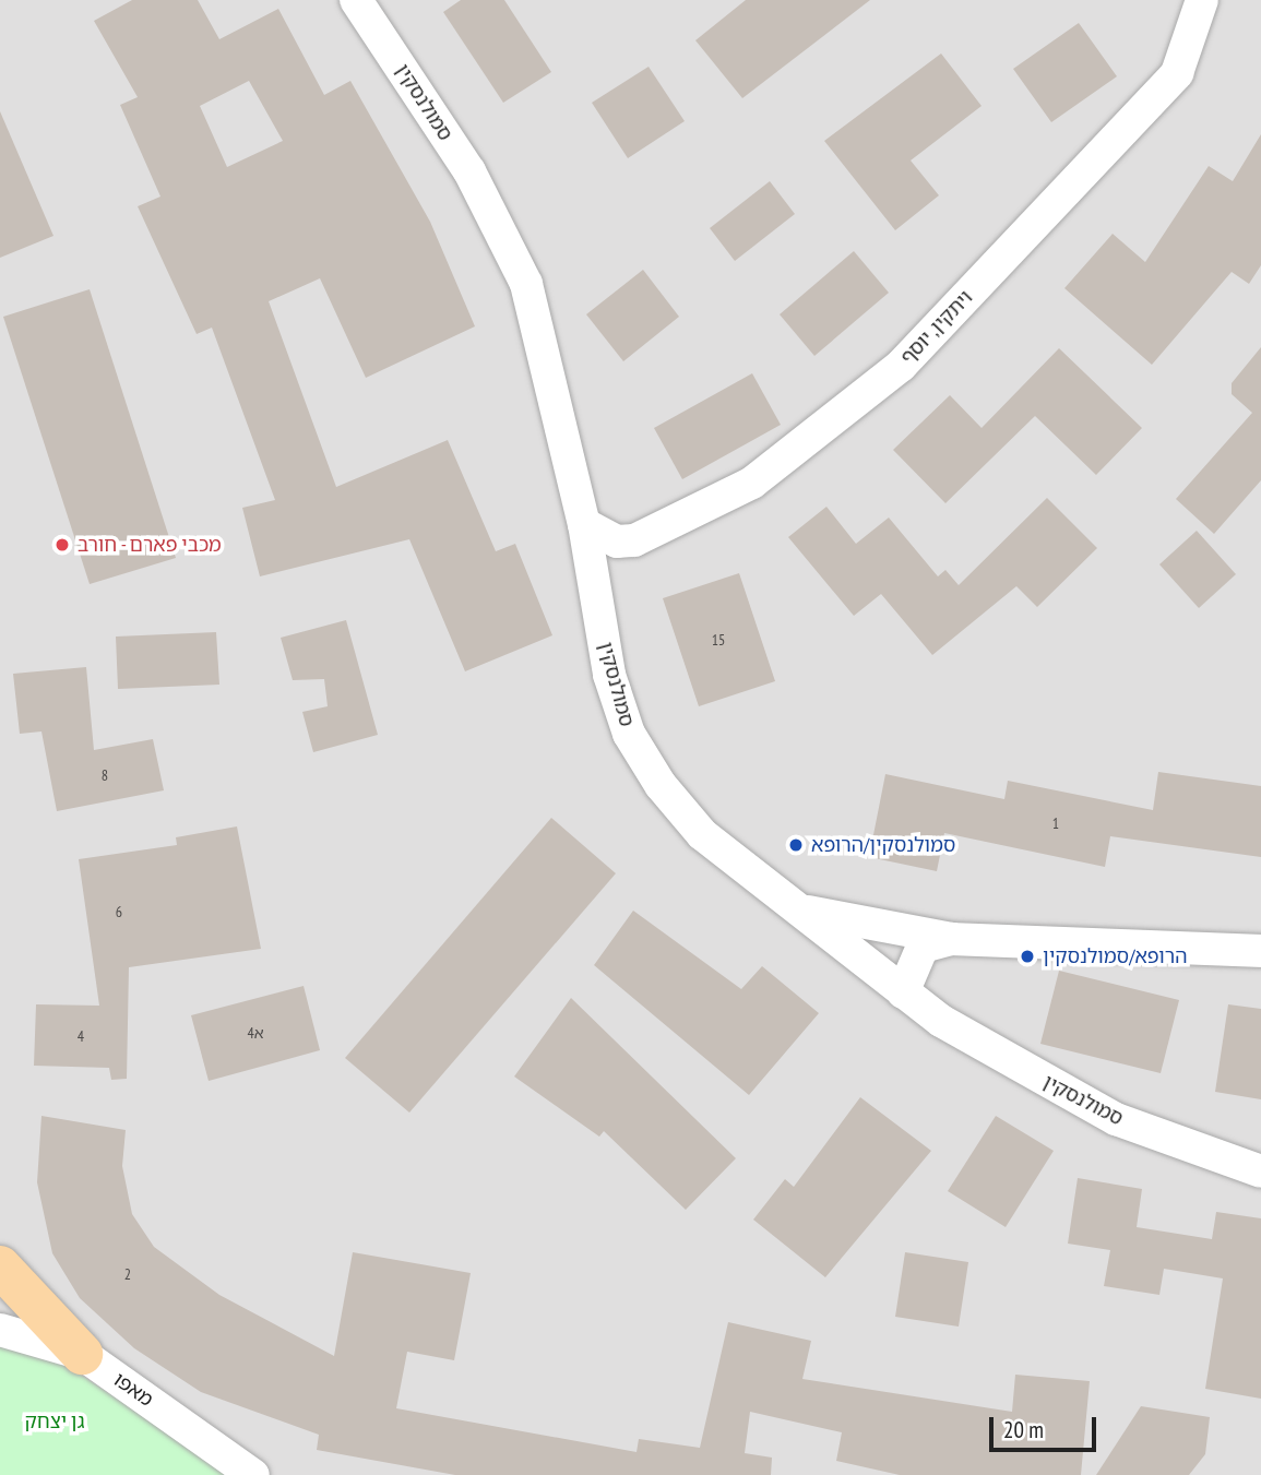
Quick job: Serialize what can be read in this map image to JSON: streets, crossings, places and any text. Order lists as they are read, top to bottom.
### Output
{
  "streets": {
    "street": ["סמולנסקין", "ויתקין, יוסף", "מאפו"]
  },
  "crossings": [
    ["סמולנסקין", "ויתקין, יוסף"]
  ],
  "parks": ["גן יצחק"],
  "places": ["מכבי פארם - חורב", "סמולנסקין/הרופא", "הרופא/סמולנסקין"],
  "house_numbers": [
    "15",
    "8",
    "1",
    "6",
    "4א",
    "4",
    "2"
  ],
  "scale_bar": "20 m"
}
